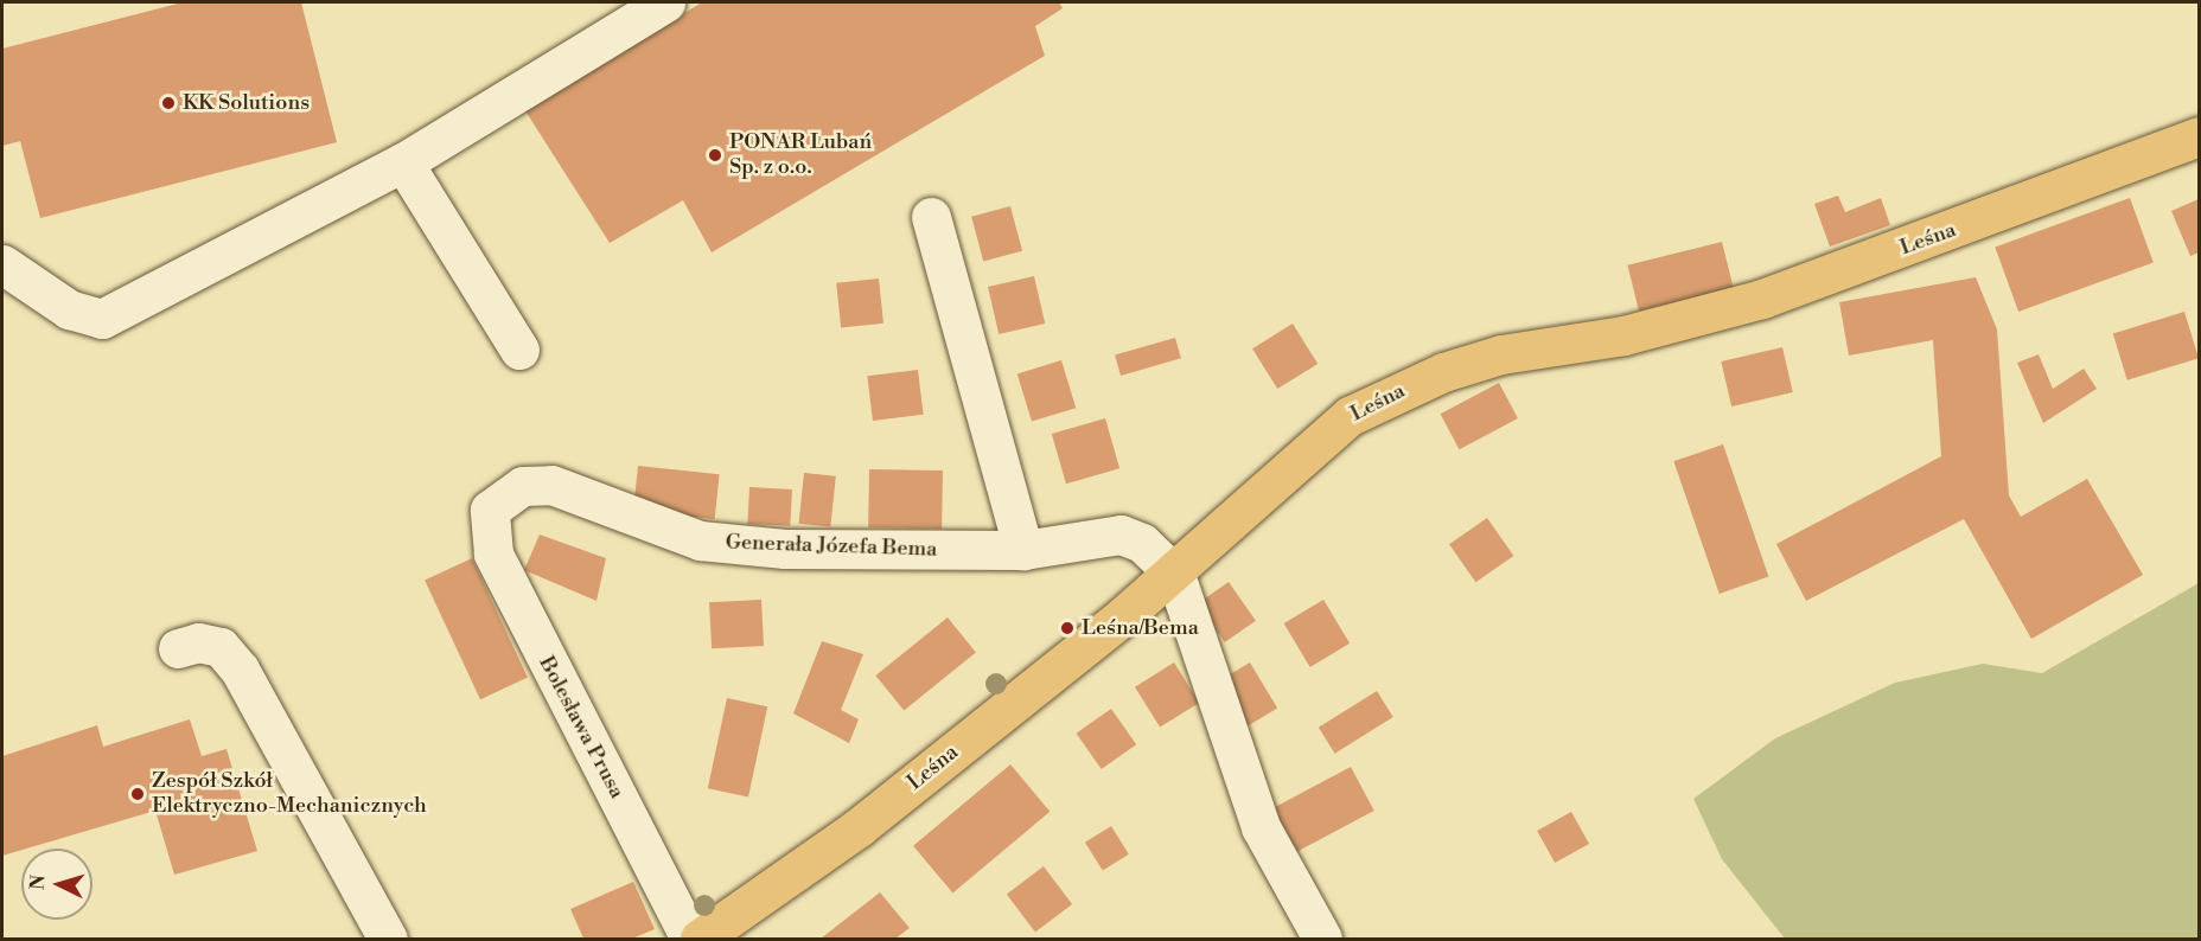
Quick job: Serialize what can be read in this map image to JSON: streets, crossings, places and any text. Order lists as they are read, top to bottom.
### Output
{
  "streets": {
    "main road": ["Leśna"],
    "street": ["Generała Józefa Bema", "Bolesława Prusa"]
  },
  "crossings": [
    ["Leśna", "Generała Józefa Bema"],
    ["Generała Józefa Bema", "Bolesława Prusa"]
  ],
  "places": [
    "KK Solutions",
    "PONAR Lubań Sp. z o.o.",
    "Leśna/Bema",
    "Zespół Szkół Elektryczno-Mechanicznych"
  ],
  "north": "left"
}
